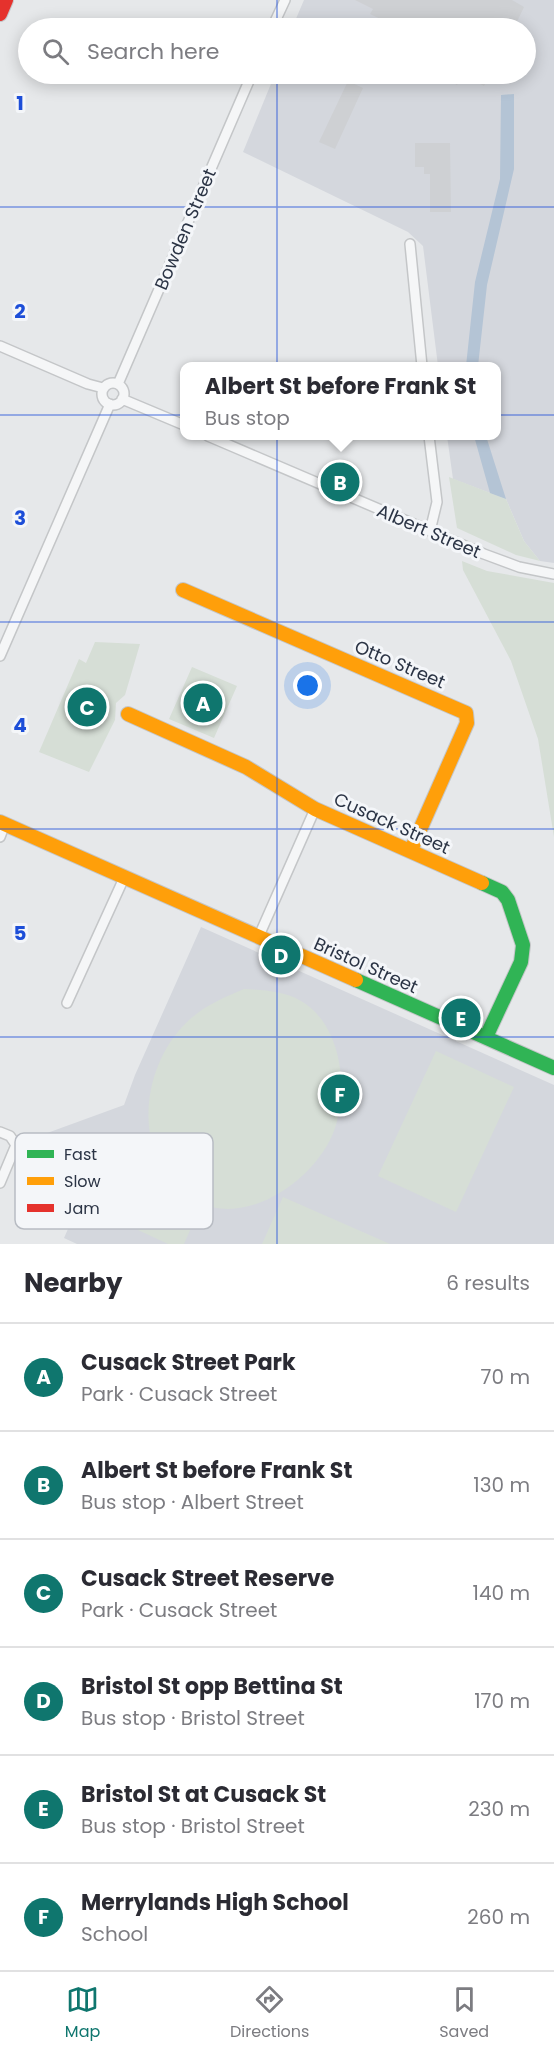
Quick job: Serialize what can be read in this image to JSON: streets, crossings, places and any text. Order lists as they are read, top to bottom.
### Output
{
  "streets": {
    "street": [
      "Bowden Street",
      "Albert Street",
      "Otto Street",
      "Cusack Street",
      "Bristol Street"
    ]
  },
  "crossings": [
    ["Otto Street", "Cusack Street"],
    ["Cusack Street", "Bristol Street"]
  ],
  "legend": ["Fast", "Slow", "Jam"],
  "page": {
    "search": "Search here",
    "popup": ["Albert St before Frank St", "Bus stop"],
    "pins": [
      "B",
      "A",
      "C",
      "D",
      "E",
      "F"
    ],
    "heading": ["Nearby", "6 results"],
    "list": [
      {
        "mark": "A",
        "name": "Cusack Street Park",
        "note": "Park · Cusack Street",
        "value": "70 m"
      },
      {
        "mark": "B",
        "name": "Albert St before Frank St",
        "note": "Bus stop · Albert Street",
        "value": "130 m"
      },
      {
        "mark": "C",
        "name": "Cusack Street Reserve",
        "note": "Park · Cusack Street",
        "value": "140 m"
      },
      {
        "mark": "D",
        "name": "Bristol St opp Bettina St",
        "note": "Bus stop · Bristol Street",
        "value": "170 m"
      },
      {
        "mark": "E",
        "name": "Bristol St at Cusack St",
        "note": "Bus stop · Bristol Street",
        "value": "230 m"
      },
      {
        "mark": "F",
        "name": "Merrylands High School",
        "note": "School",
        "value": "260 m"
      }
    ],
    "nav": ["Map", "Directions", "Saved"]
  },
  "grid": {
    "rows": [
      "1",
      "2",
      "3",
      "4",
      "5"
    ]
  }
}
